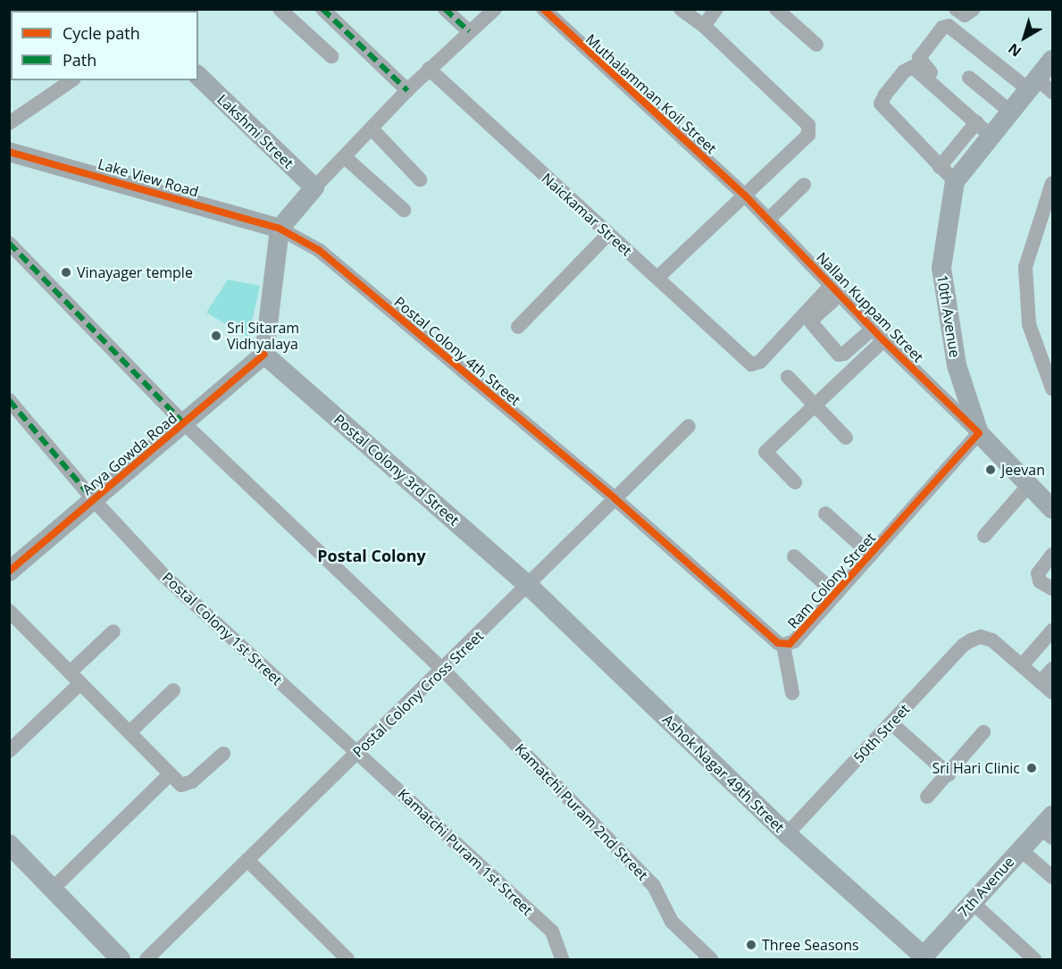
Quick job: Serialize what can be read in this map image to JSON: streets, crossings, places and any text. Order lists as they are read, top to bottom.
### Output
{
  "streets": {
    "main road": [
      "Lakshmi Street",
      "Lake View Road",
      "10th Avenue",
      "Arya Gowda Road",
      "Postal Colony 3rd Street",
      "Ashok Nagar 49th Street",
      "7th Avenue"
    ],
    "street": [
      "Muthalamman Koil Street",
      "Naickamar Street",
      "Nallan Kuppam Street",
      "Postal Colony 4th Street",
      "Ram Colony Street",
      "Postal Colony 1st Street",
      "Postal Colony Cross Street",
      "50th Street",
      "Kamatchi Puram 2nd Street",
      "Kamatchi Puram 1st Street"
    ]
  },
  "crossings": [
    ["Muthalamman Koil Street", "Nallan Kuppam Street"],
    ["Lake View Road", "Postal Colony 4th Street"],
    ["Naickamar Street", "Nallan Kuppam Street"],
    ["Nallan Kuppam Street", "10th Avenue"],
    ["Nallan Kuppam Street", "Ram Colony Street"],
    ["10th Avenue", "Ram Colony Street"],
    ["Postal Colony 4th Street", "Ram Colony Street"],
    ["Postal Colony 4th Street", "Postal Colony Cross Street"],
    ["Arya Gowda Road", "Postal Colony 3rd Street"],
    ["Arya Gowda Road", "Postal Colony 1st Street"],
    ["Arya Gowda Road", "Kamatchi Puram 2nd Street"],
    ["Postal Colony 3rd Street", "Postal Colony Cross Street"],
    ["Postal Colony 3rd Street", "Ashok Nagar 49th Street"],
    ["Ram Colony Street", "Postal Colony Cross Street"],
    ["Postal Colony 1st Street", "Postal Colony Cross Street"],
    ["Postal Colony 1st Street", "Kamatchi Puram 1st Street"],
    ["Postal Colony Cross Street", "Ashok Nagar 49th Street"],
    ["Postal Colony Cross Street", "Kamatchi Puram 2nd Street"],
    ["Postal Colony Cross Street", "Kamatchi Puram 1st Street"],
    ["50th Street", "Ashok Nagar 49th Street"],
    ["Ashok Nagar 49th Street", "7th Avenue"]
  ],
  "districts": ["Postal Colony"],
  "places": [
    "Vinayager temple",
    "Sri Sitaram Vidhyalaya",
    "Jeevan",
    "Sri Hari Clinic",
    "Three Seasons"
  ],
  "legend": ["Cycle path", "Path"],
  "north": "bottom left"
}
